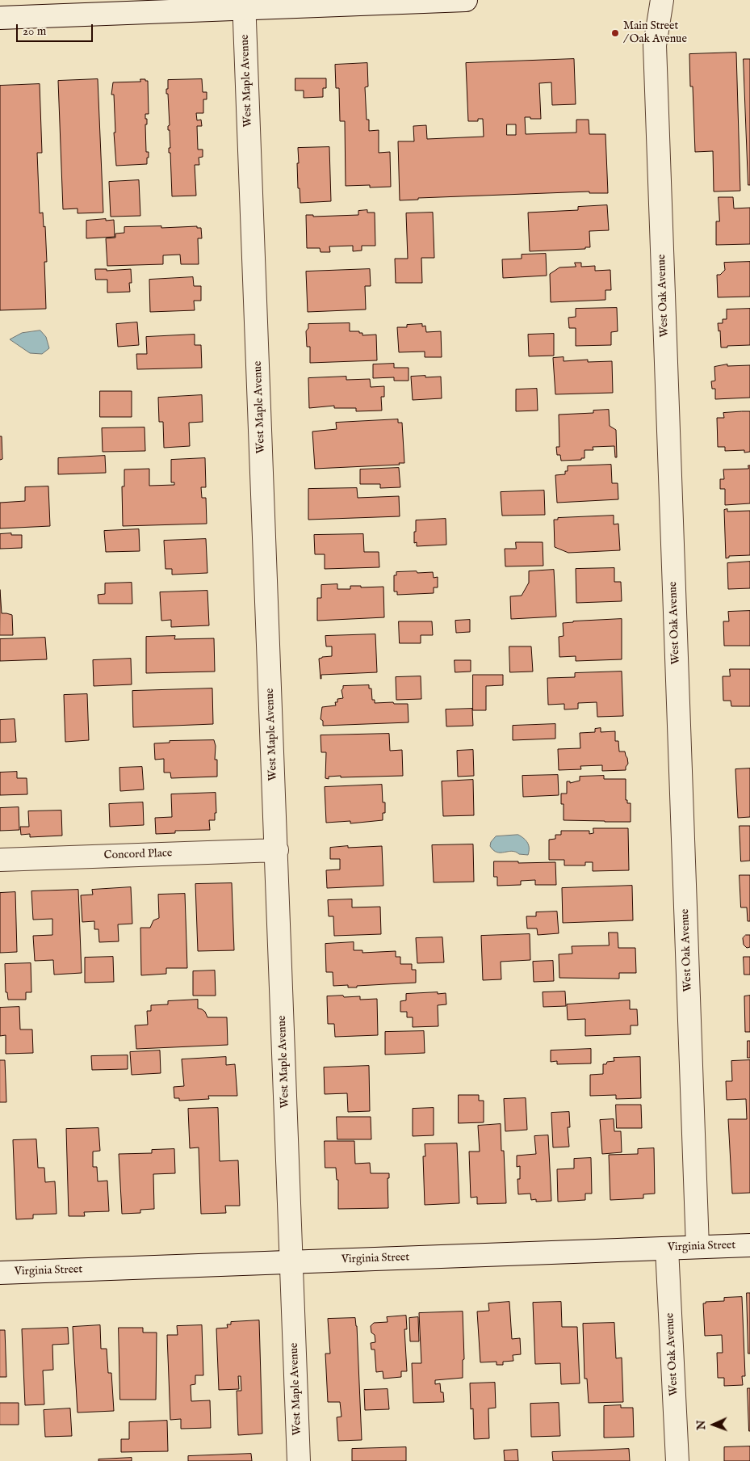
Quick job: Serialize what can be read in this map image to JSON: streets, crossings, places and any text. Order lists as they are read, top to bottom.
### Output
{
  "streets": {
    "street": [
      "West Maple Avenue",
      "West Oak Avenue",
      "Concord Place",
      "Virginia Street"
    ]
  },
  "crossings": [
    ["West Maple Avenue", "Concord Place"],
    ["West Maple Avenue", "Virginia Street"],
    ["West Oak Avenue", "Virginia Street"]
  ],
  "places": ["Main Street / Oak Avenue"],
  "scale_bar": "20 m",
  "north": "left"
}
